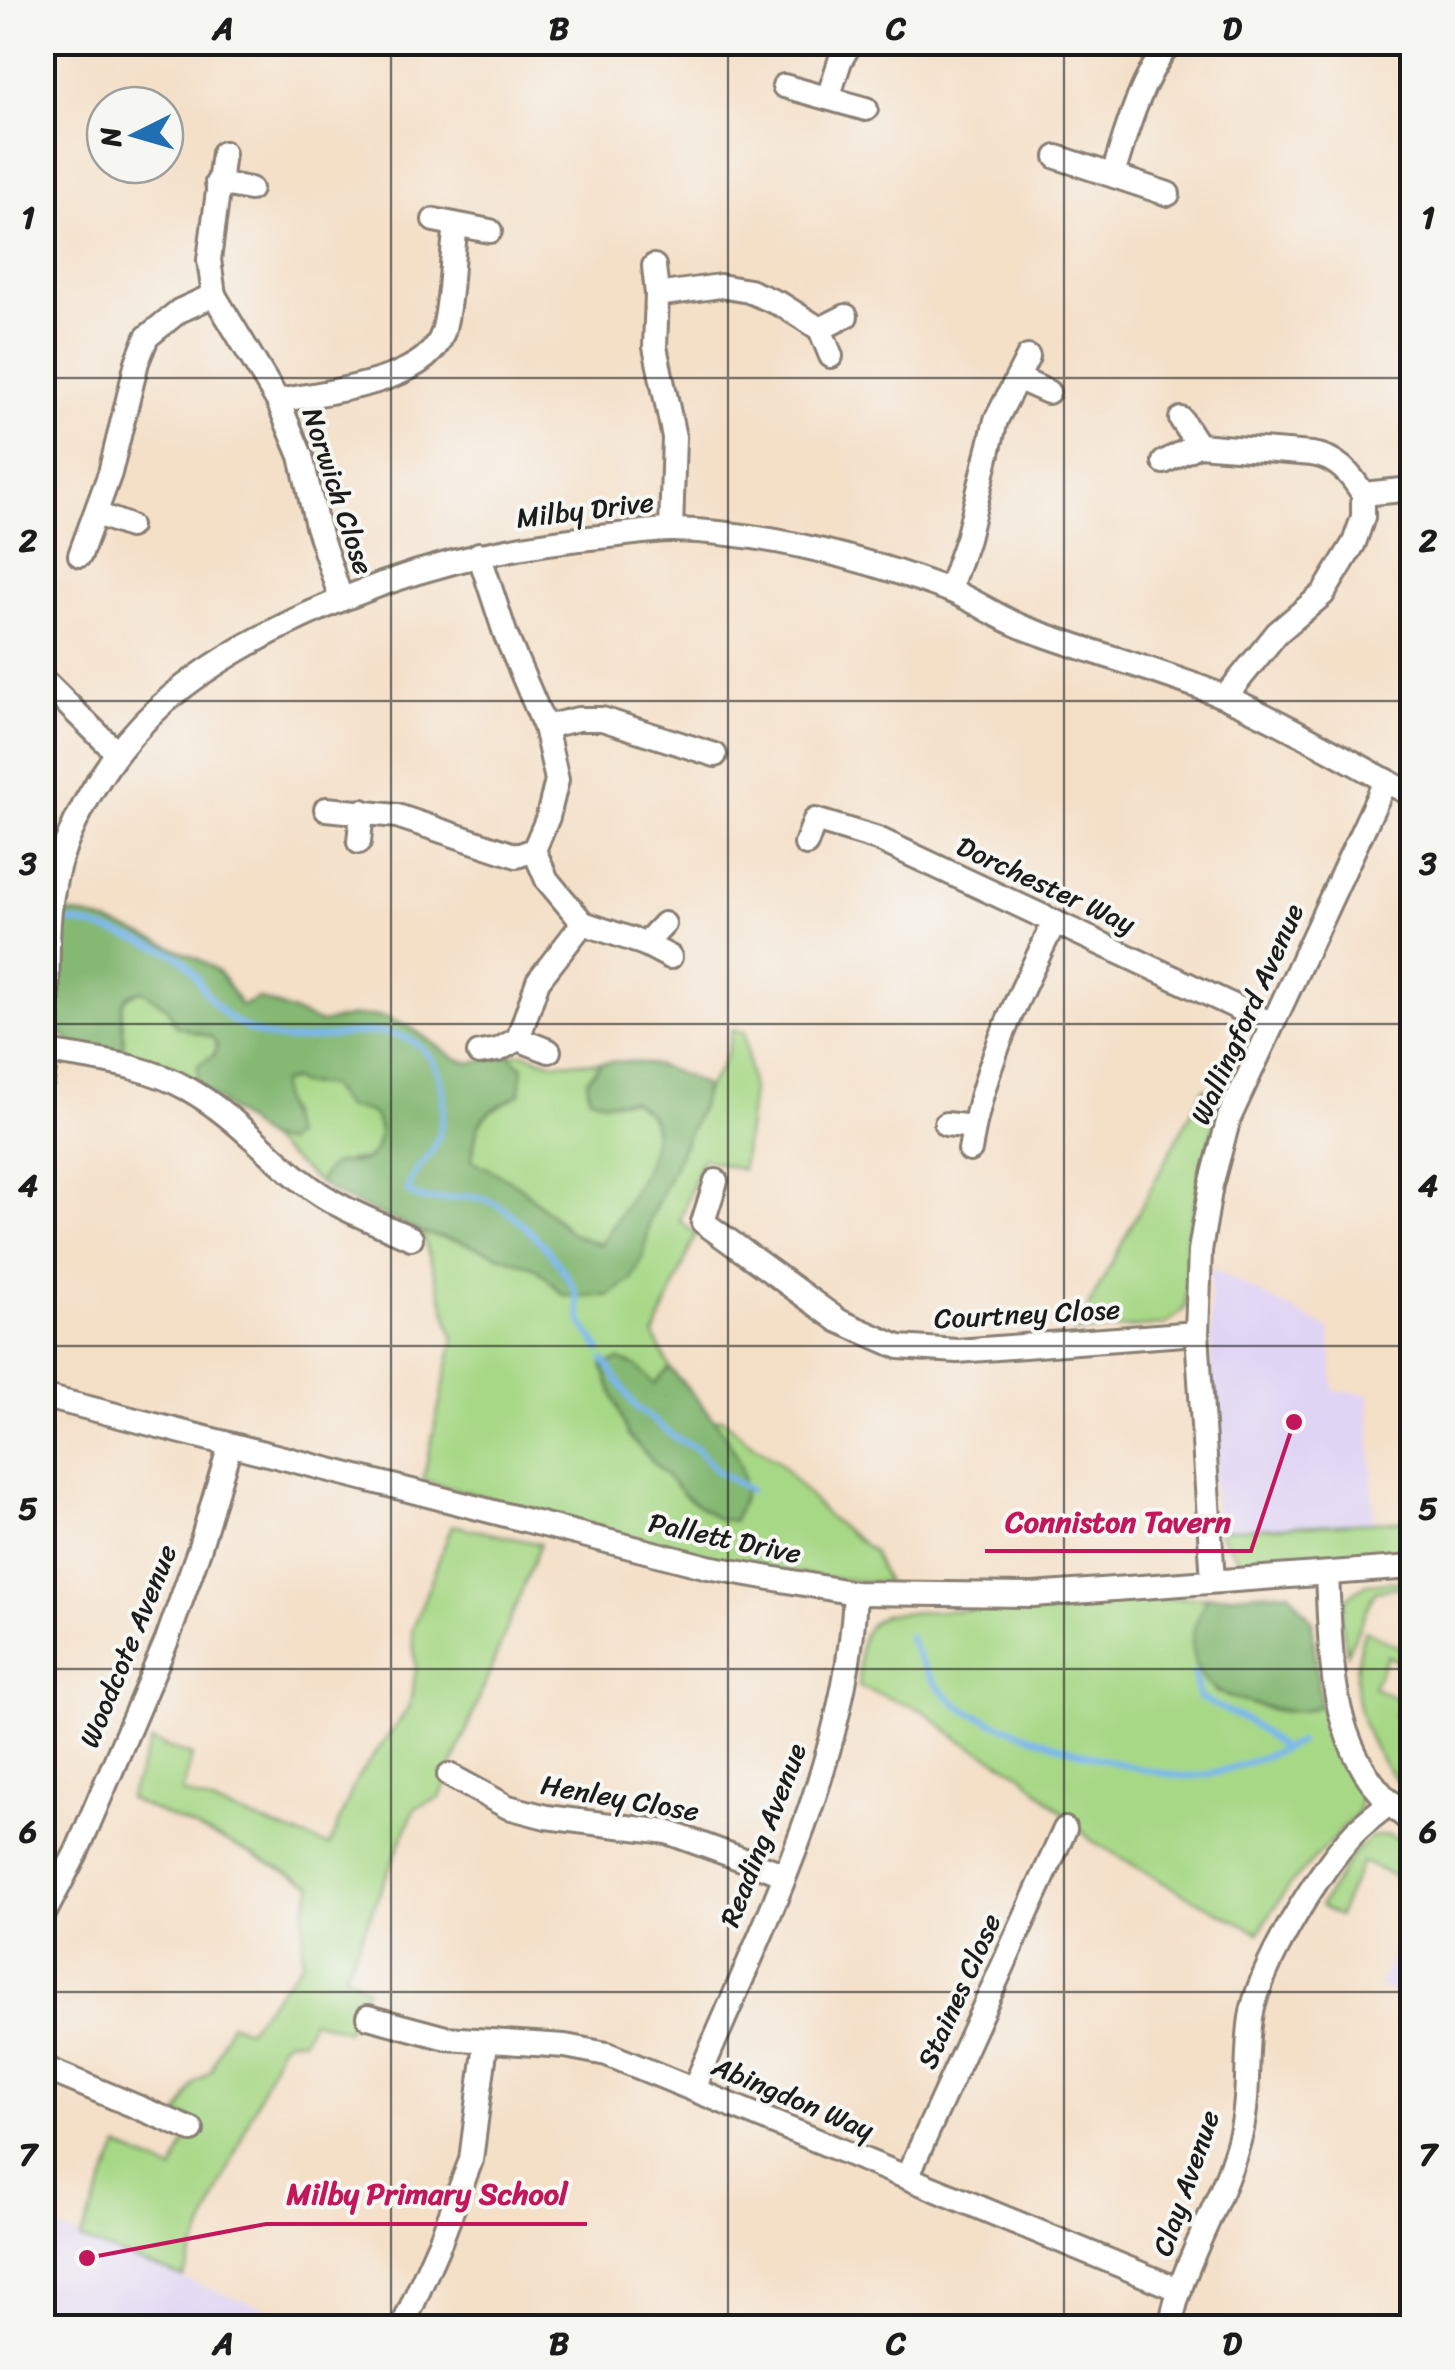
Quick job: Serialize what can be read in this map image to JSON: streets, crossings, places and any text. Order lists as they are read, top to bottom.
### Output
{
  "streets": {
    "street": [
      "Norwich Close",
      "Milby Drive",
      "Dorchester Way",
      "Wallingford Avenue",
      "Courtney Close",
      "Pallett Drive",
      "Woodcote Avenue",
      "Henley Close",
      "Reading Avenue",
      "Staines Close",
      "Abingdon Way",
      "Clay Avenue"
    ]
  },
  "crossings": [
    ["Norwich Close", "Milby Drive"],
    ["Milby Drive", "Wallingford Avenue"],
    ["Dorchester Way", "Wallingford Avenue"],
    ["Wallingford Avenue", "Courtney Close"],
    ["Wallingford Avenue", "Pallett Drive"],
    ["Pallett Drive", "Woodcote Avenue"],
    ["Pallett Drive", "Reading Avenue"],
    ["Henley Close", "Reading Avenue"],
    ["Reading Avenue", "Abingdon Way"],
    ["Staines Close", "Abingdon Way"],
    ["Abingdon Way", "Clay Avenue"]
  ],
  "places": ["Conniston Tavern", "Milby Primary School"],
  "north": "left",
  "grid": {
    "columns": [
      "A",
      "B",
      "C",
      "D"
    ],
    "rows": [
      "1",
      "2",
      "3",
      "4",
      "5",
      "6",
      "7"
    ]
  }
}
